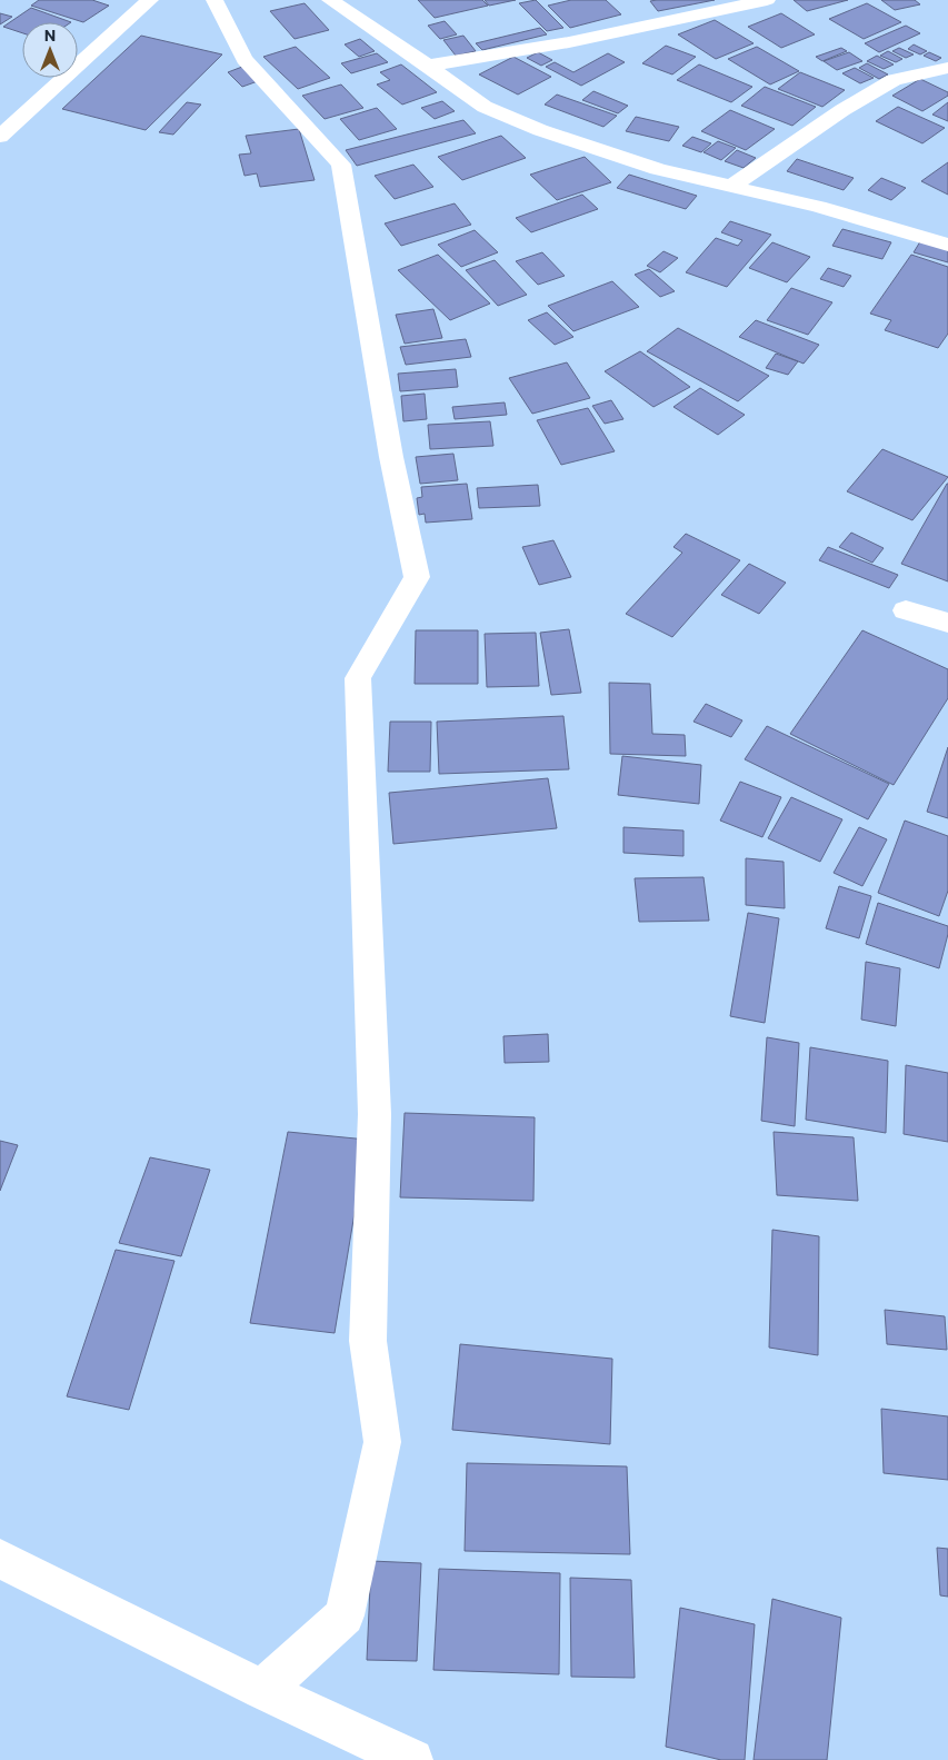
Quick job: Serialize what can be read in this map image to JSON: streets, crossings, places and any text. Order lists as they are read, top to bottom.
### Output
{
  "north": "top"
}
